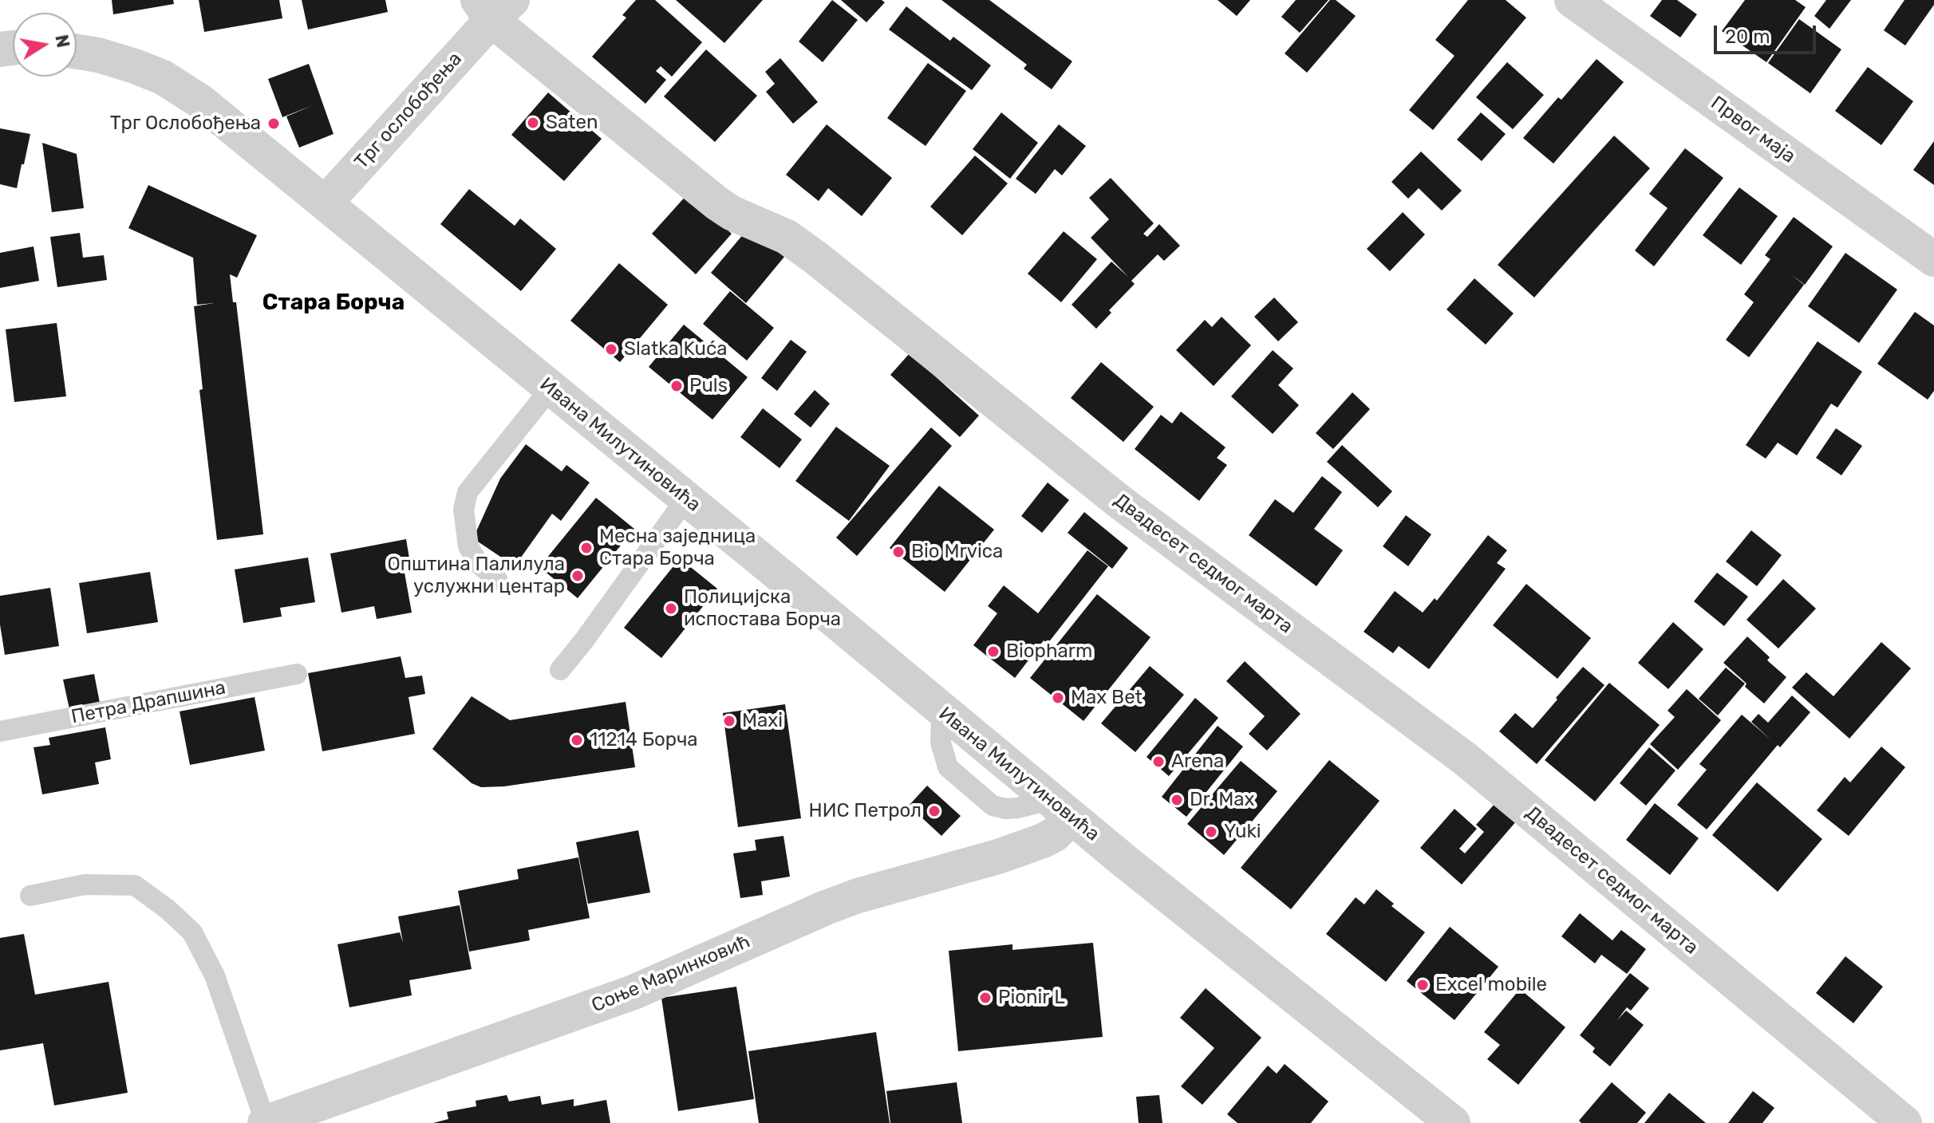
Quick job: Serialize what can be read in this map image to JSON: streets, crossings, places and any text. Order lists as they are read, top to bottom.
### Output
{
  "streets": {
    "street": [
      "Трг ослобођења",
      "Првог маја",
      "Ивана Милутиновића",
      "Двадесет седмог марта",
      "Соње Маринковић"
    ],
    "lane": ["Петра Драпшина"]
  },
  "crossings": [
    ["Трг ослобођења", "Ивана Милутиновића"],
    ["Трг ослобођења", "Двадесет седмог марта"],
    ["Ивана Милутиновића", "Соње Маринковић"]
  ],
  "districts": ["Стара Борча"],
  "places": [
    "Saten",
    "Трг Ослобођења",
    "Slatka Kuća",
    "Puls",
    "Месна заједница Стара Борча",
    "Bio Mrvica",
    "Општина Палилула услужни центар",
    "Полицијска испостава Борча",
    "Biopharm",
    "Max Bet",
    "Maxi",
    "11214 Борча",
    "Arena",
    "Dr. Max",
    "НИС Петрол",
    "Yuki",
    "Excel mobile",
    "Pionir L"
  ],
  "scale_bar": "20 m",
  "north": "right"
}
